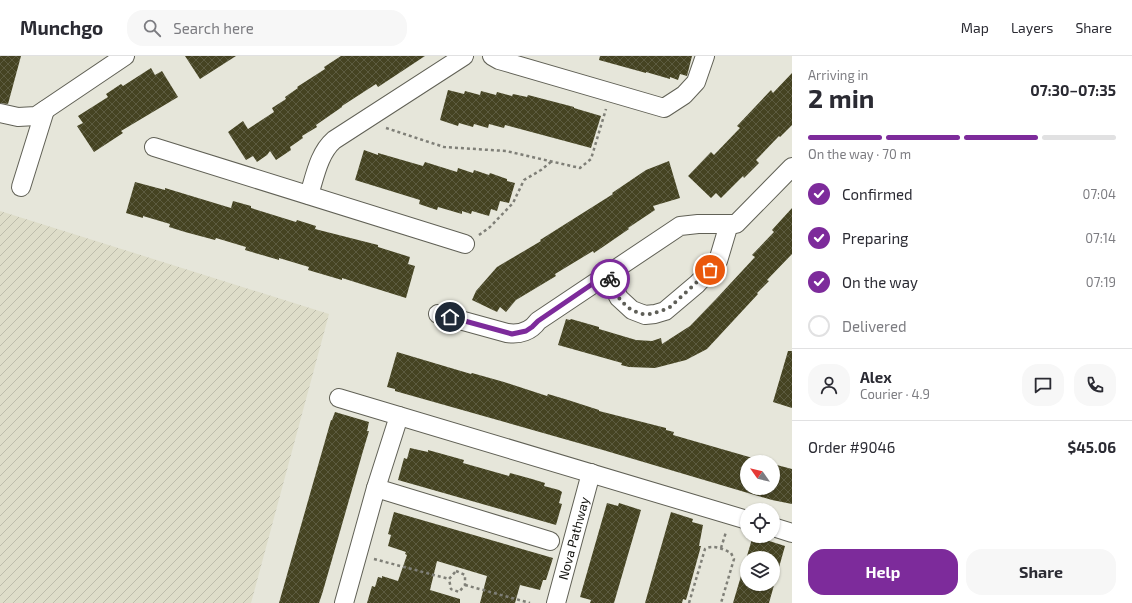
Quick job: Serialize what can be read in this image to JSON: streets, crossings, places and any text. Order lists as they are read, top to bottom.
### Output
{
  "streets": {
    "lane": ["Nova Pathway"]
  },
  "north": "top left",
  "page": {
    "header": "Munchgo",
    "search": "Search here",
    "nav": ["Map", "Layers", "Share"],
    "heading": ["2 min", "Arriving in", "07:30–07:35"],
    "panel": [
      "Alex",
      "Courier · 4.9",
      "Order #9046",
      "$45.06"
    ],
    "bar": "On the way · 70 m",
    "list": [
      ["Confirmed", "07:04"],
      ["Preparing", "07:14"],
      ["On the way", "07:19"],
      "Delivered"
    ],
    "buttons": ["Help", "Share"]
  }
}
